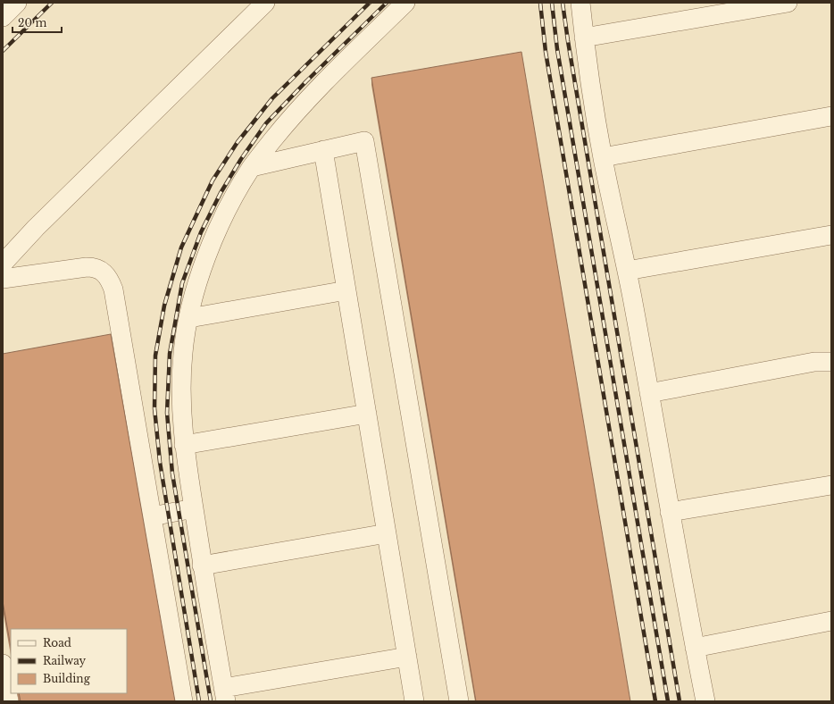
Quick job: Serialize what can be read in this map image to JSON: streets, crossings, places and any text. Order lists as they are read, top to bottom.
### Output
{
  "legend": ["Road", "Railway", "Building"],
  "scale_bar": "20 m"
}
